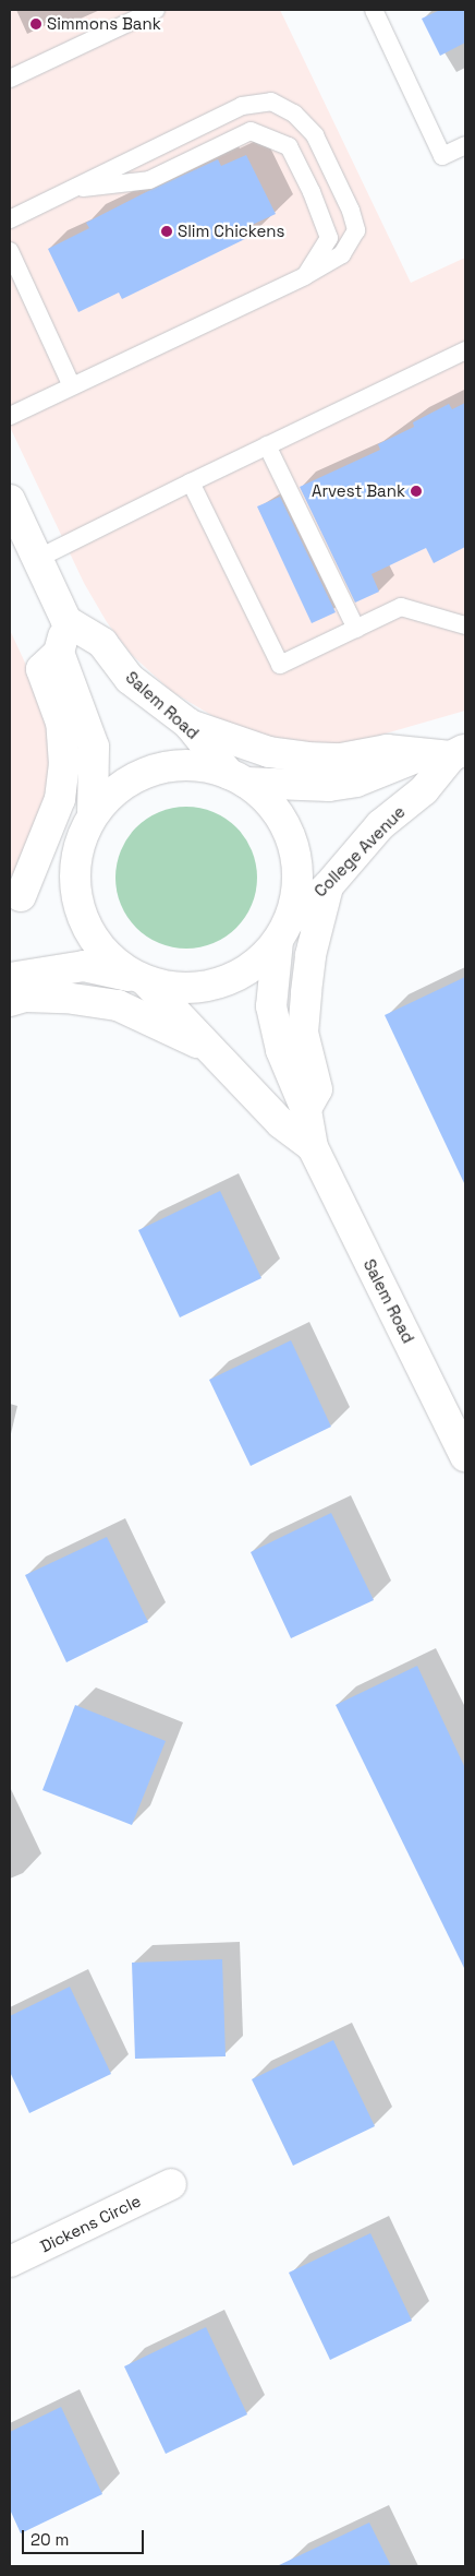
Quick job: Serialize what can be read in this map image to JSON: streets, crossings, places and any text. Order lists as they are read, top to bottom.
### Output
{
  "streets": {
    "main road": ["Salem Road", "College Avenue", "Dickens Circle"]
  },
  "crossings": [
    ["Salem Road", "College Avenue"]
  ],
  "places": ["Simmons Bank", "Slim Chickens", "Arvest Bank"],
  "scale_bar": "20 m"
}
